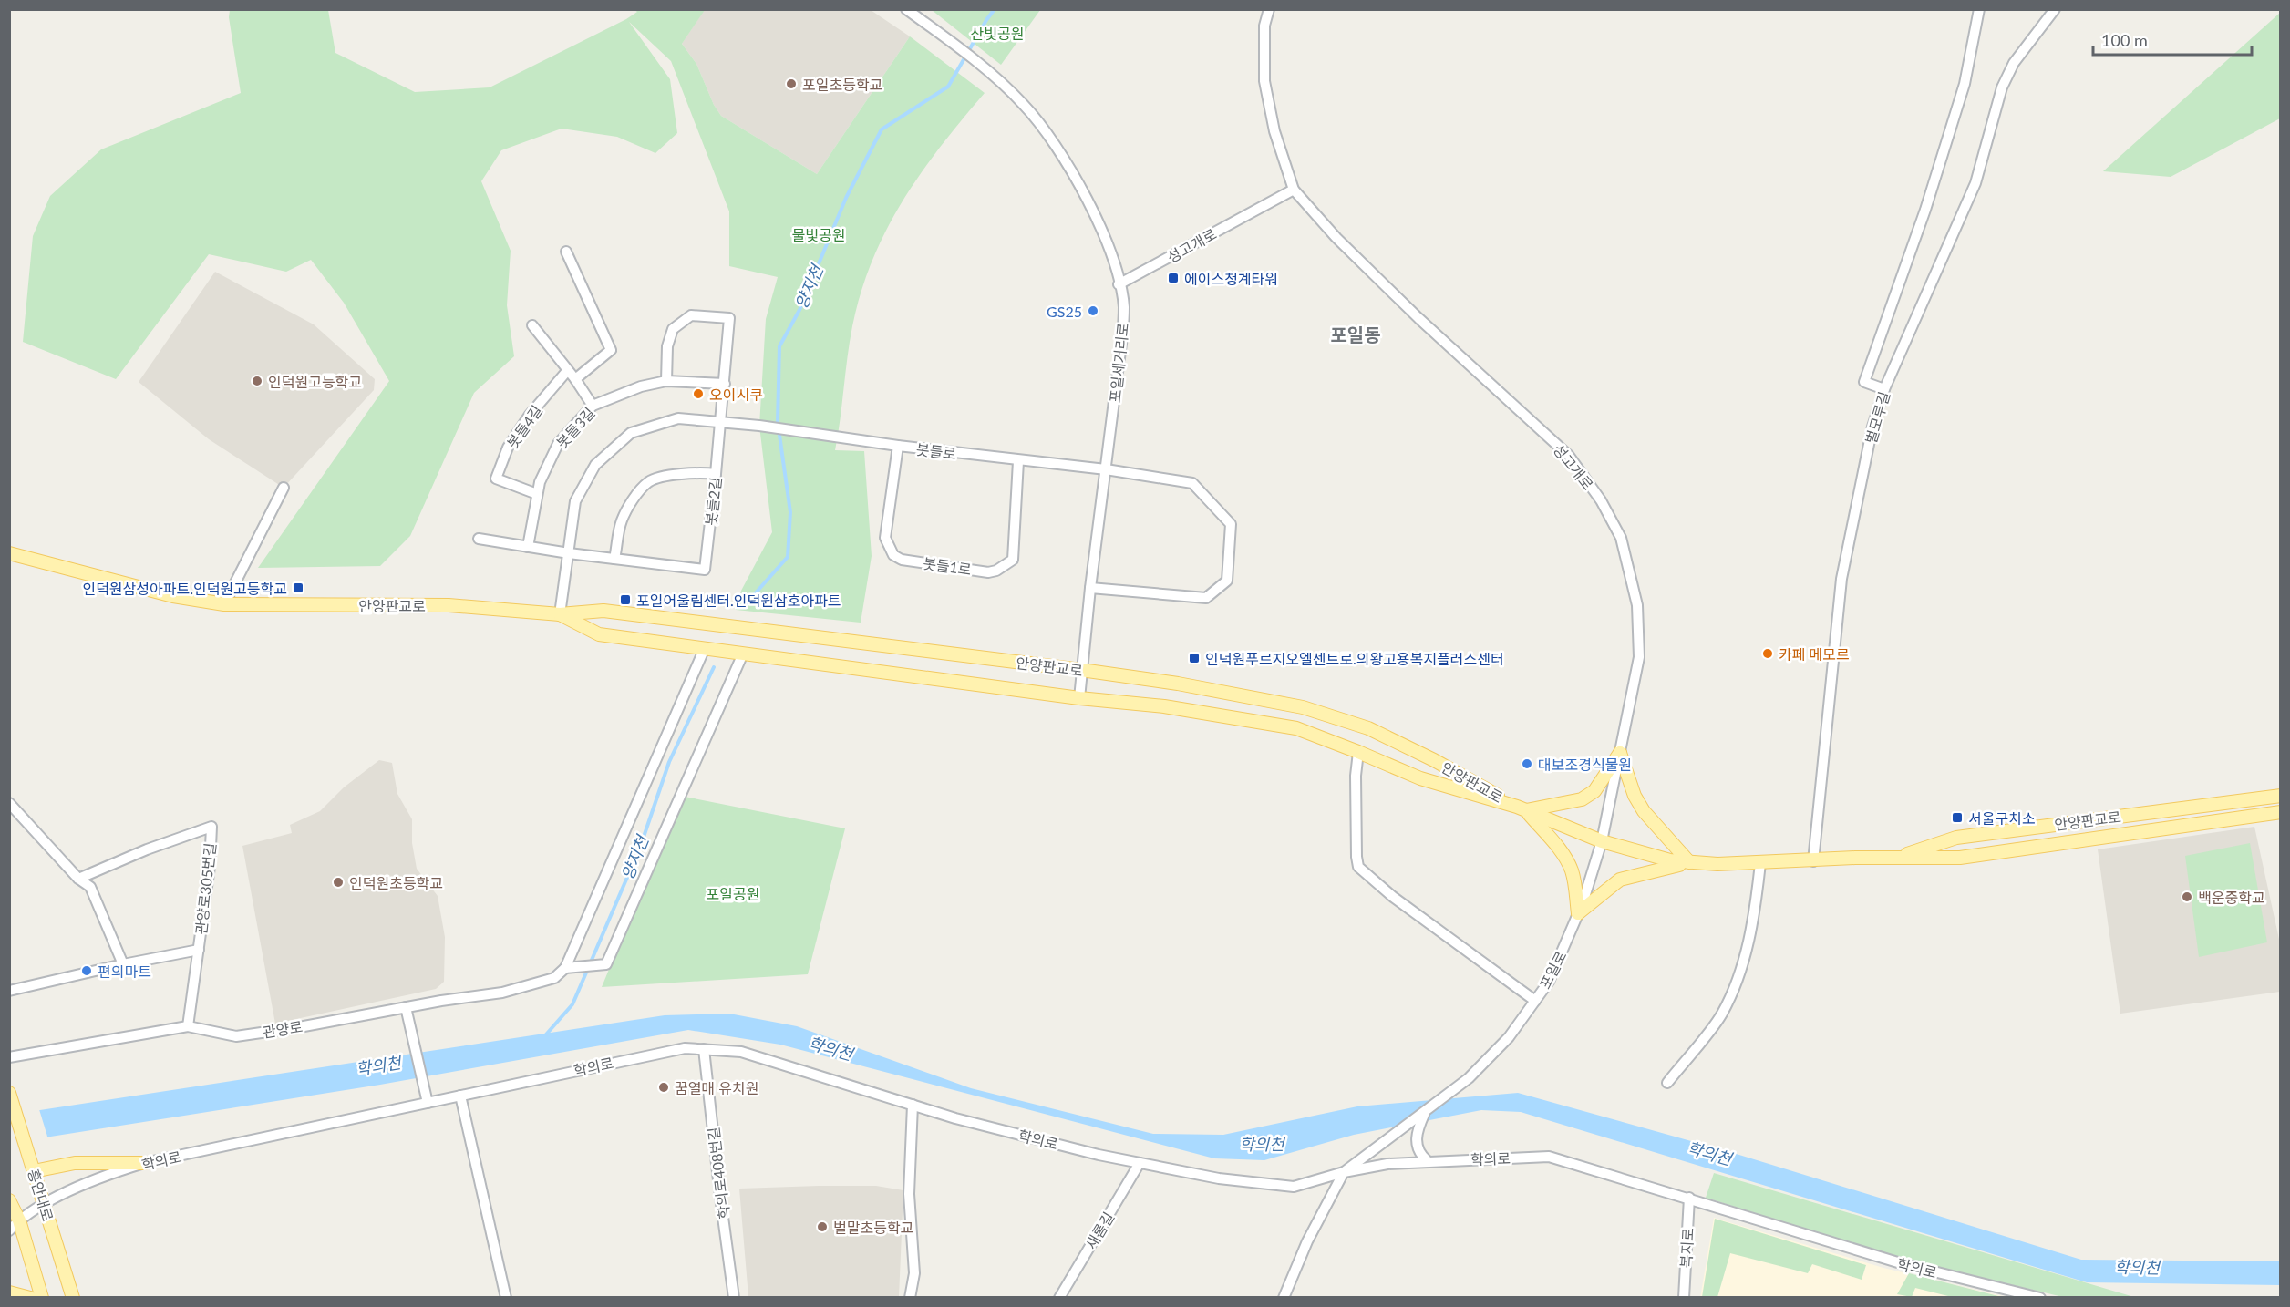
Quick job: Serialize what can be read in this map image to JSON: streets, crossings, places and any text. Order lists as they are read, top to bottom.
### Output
{
  "streets": {
    "main road": ["안양판교로", "흥안대로"],
    "street": [
      "성고개로",
      "포일세거리로",
      "벌모루길",
      "봇들4길",
      "봇들3길",
      "봇들로",
      "봇들2길",
      "봇들1로",
      "관양로305번길",
      "포일로",
      "관양로",
      "학의로",
      "학의로408번길",
      "새롬길",
      "복지로"
    ]
  },
  "crossings": [
    ["성고개로", "포일세거리로"],
    ["성고개로", "안양판교로"],
    ["성고개로", "포일로"],
    ["포일세거리로", "봇들로"],
    ["포일세거리로", "안양판교로"],
    ["벌모루길", "안양판교로"],
    ["봇들4길", "봇들3길"],
    ["봇들3길", "봇들2길"],
    ["봇들로", "봇들2길"],
    ["봇들로", "봇들1로"],
    ["봇들로", "안양판교로"],
    ["안양판교로", "포일로"],
    ["관양로305번길", "관양로"],
    ["포일로", "학의로"],
    ["학의로", "학의로408번길"],
    ["학의로", "흥안대로"],
    ["학의로", "새롬길"],
    ["학의로", "복지로"]
  ],
  "districts": ["포일동"],
  "water": ["양지천", "학의천"],
  "parks": ["산빛공원", "물빛공원", "포일공원"],
  "places": {
    "other": [
      "포일초등학교",
      "GS25",
      "인덕원고등학교",
      "오이시쿠",
      "카페 메모르",
      "대보조경식물원",
      "인덕원초등학교",
      "백운중학교",
      "편의마트",
      "꿈열매 유치원",
      "벌말초등학교"
    ],
    "transit": [
      "에이스청계타워",
      "인덕원삼성아파트.인덕원고등학교",
      "포일어울림센터.인덕원삼호아파트",
      "인덕원푸르지오엘센트로.의왕고용복지플러스센터",
      "서울구치소"
    ]
  },
  "scale_bar": "100 m"
}
